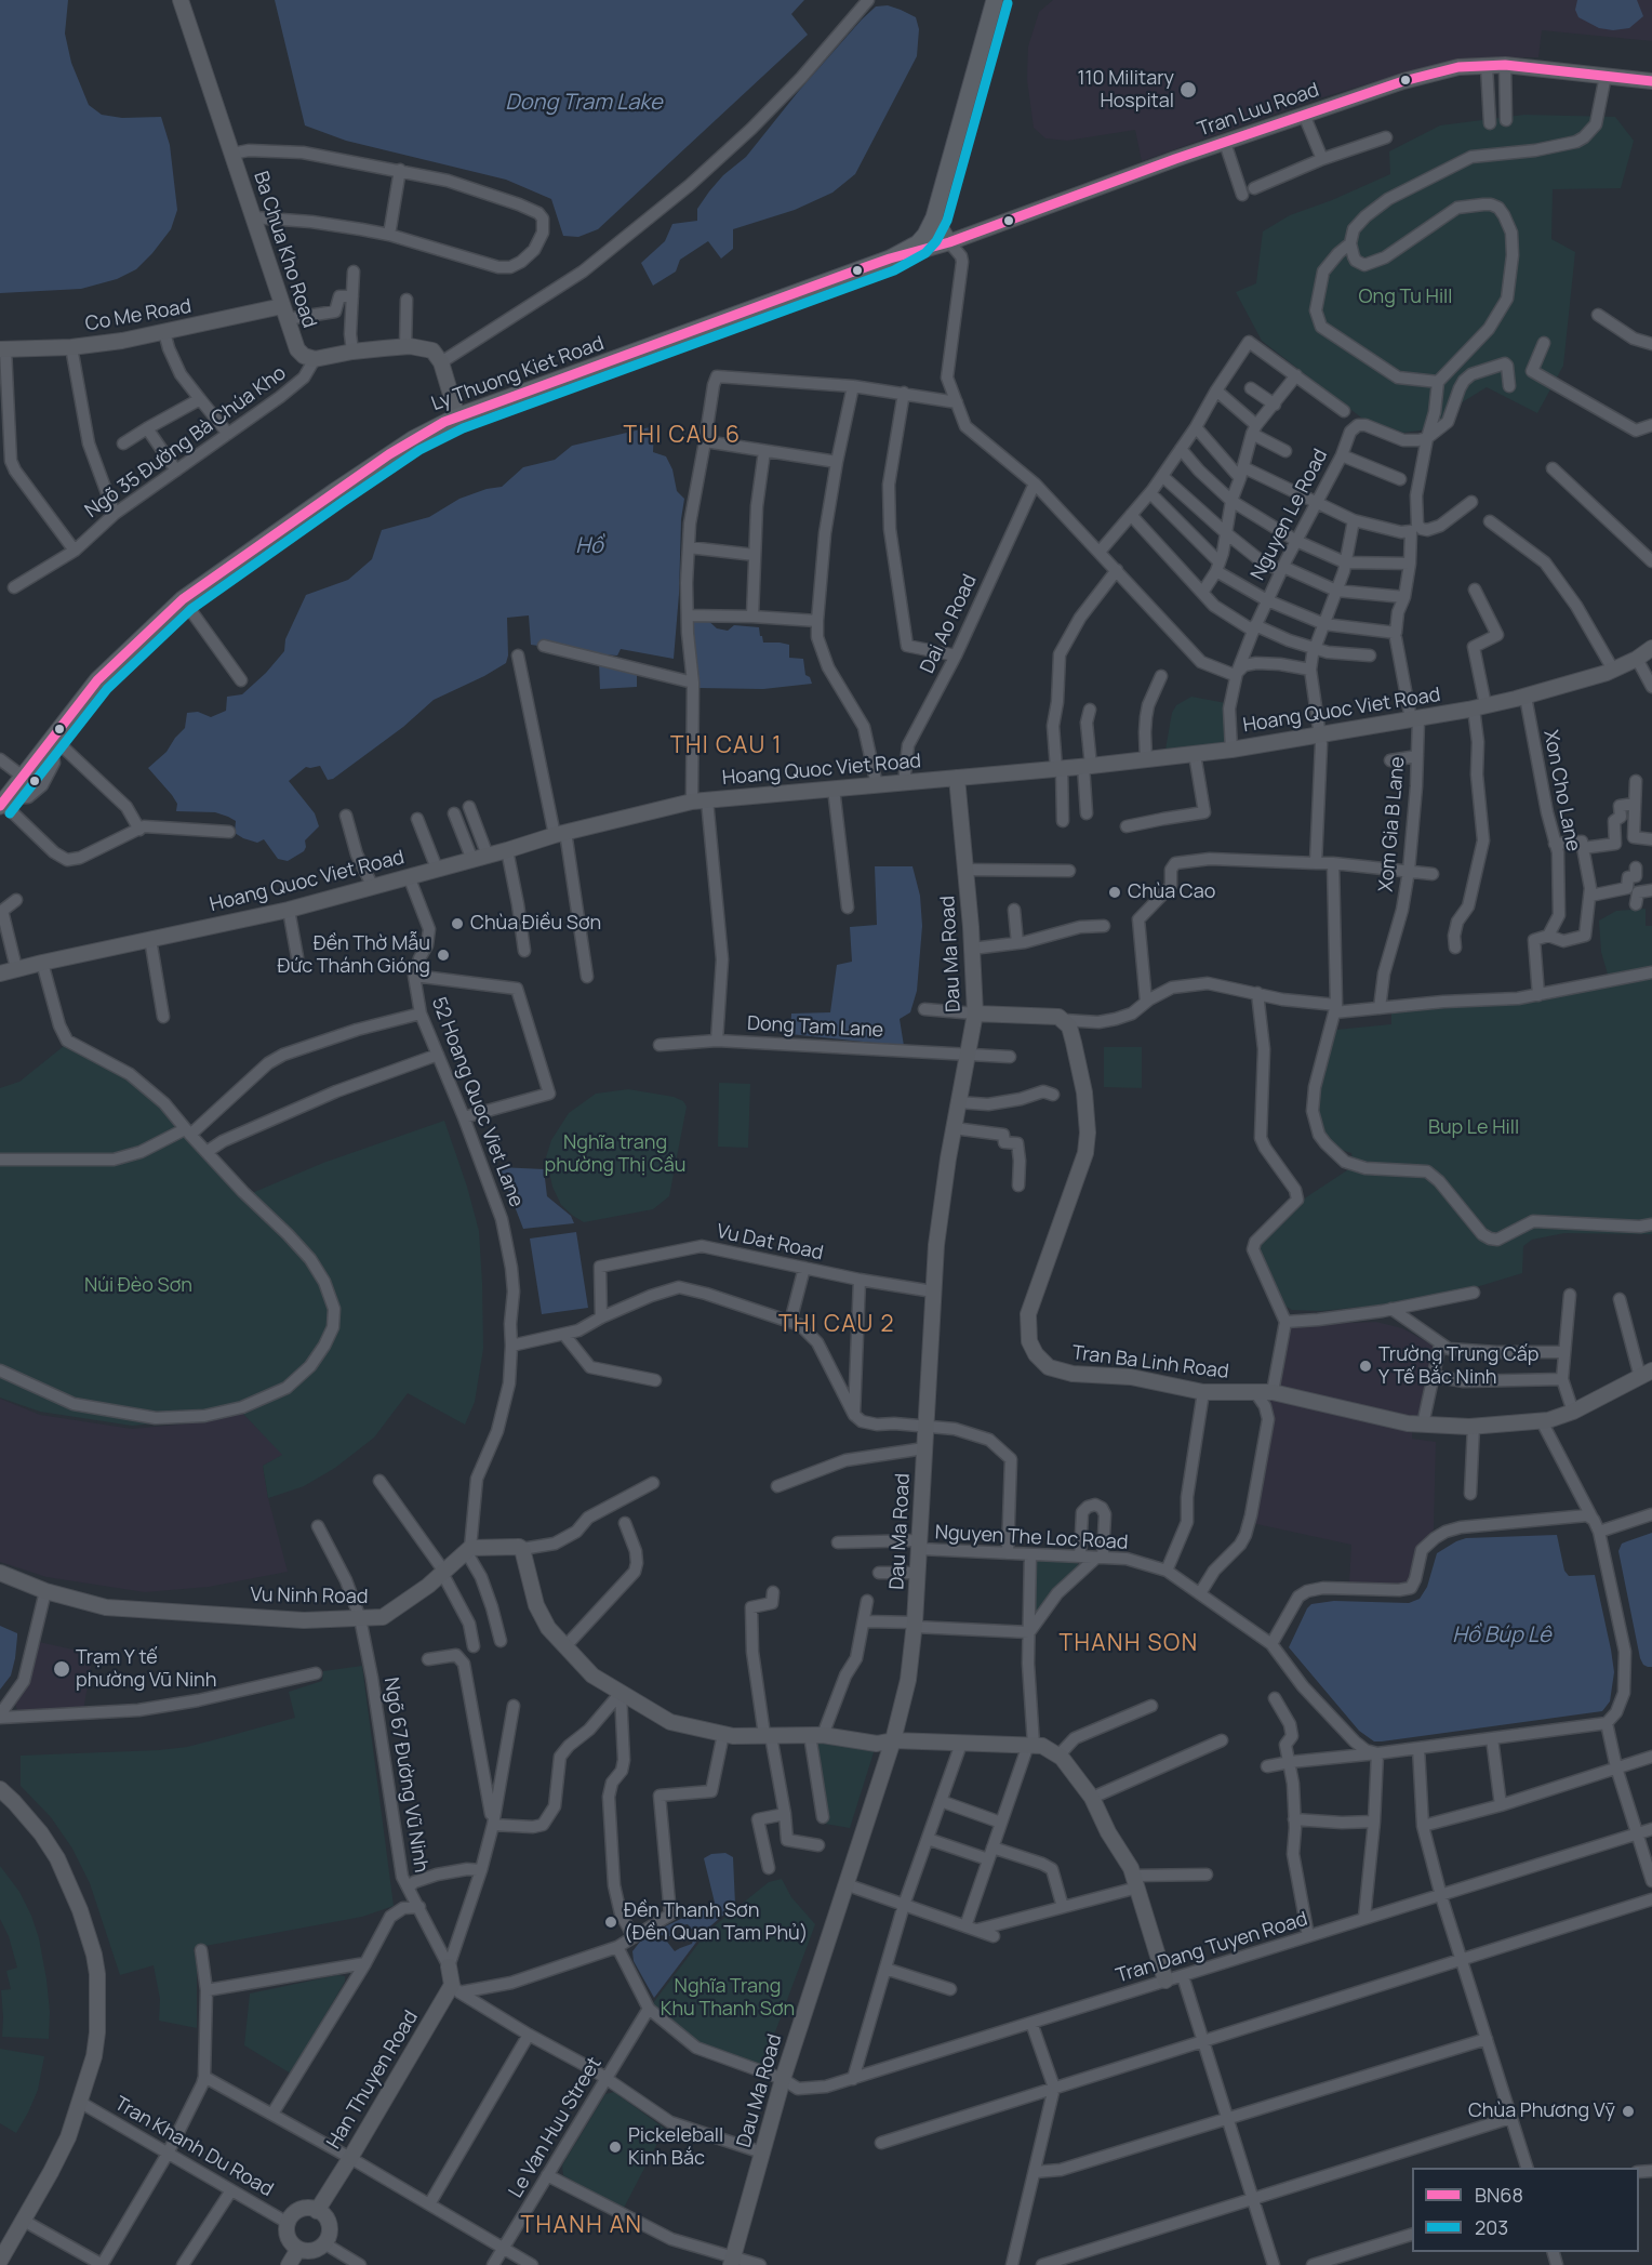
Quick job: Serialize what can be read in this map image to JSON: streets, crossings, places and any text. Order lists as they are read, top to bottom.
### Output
{
  "streets": {
    "main road": ["Ly Thuong Kiet Road"],
    "street": [
      "Tran Luu Road",
      "Ba Chua Kho Road",
      "Co Me Road",
      "Ngõ 35 Đường Bà Chúa Kho",
      "Nguyen Le Road",
      "Dai Ao Road",
      "Hoang Quoc Viet Road",
      "Xon Cho Lane",
      "Xom Gia B Lane",
      "Dau Ma Road",
      "Dong Tam Lane",
      "52 Hoang Quoc Viet Lane",
      "Vu Dat Road",
      "Tran Ba Linh Road",
      "Nguyen The Loc Road",
      "Vu Ninh Road",
      "Ngõ 67 Đường Vũ Ninh",
      "Tran Dang Tuyen Road",
      "Han Thuyen Road",
      "Le Van Huu Street",
      "Tran Khanh Du Road"
    ]
  },
  "crossings": [
    ["Tran Luu Road", "Ly Thuong Kiet Road"],
    ["Ba Chua Kho Road", "Co Me Road"],
    ["Ba Chua Kho Road", "Ngõ 35 Đường Bà Chúa Kho"],
    ["Nguyen Le Road", "Hoang Quoc Viet Road"],
    ["Dai Ao Road", "Hoang Quoc Viet Road"],
    ["Hoang Quoc Viet Road", "Xon Cho Lane"],
    ["Hoang Quoc Viet Road", "Xom Gia B Lane"],
    ["Hoang Quoc Viet Road", "Dau Ma Road"],
    ["Hoang Quoc Viet Road", "52 Hoang Quoc Viet Lane"],
    ["Dau Ma Road", "Dong Tam Lane"],
    ["Dau Ma Road", "Vu Dat Road"],
    ["Dau Ma Road", "Nguyen The Loc Road"],
    ["Dau Ma Road", "Tran Dang Tuyen Road"],
    ["52 Hoang Quoc Viet Lane", "Vu Ninh Road"],
    ["Vu Ninh Road", "Ngõ 67 Đường Vũ Ninh"],
    ["Tran Dang Tuyen Road", "Le Van Huu Street"],
    ["Han Thuyen Road", "Tran Khanh Du Road"]
  ],
  "districts": [
    "THI CAU 6",
    "THI CAU 1",
    "THI CAU 2",
    "THANH SON",
    "THANH AN"
  ],
  "water": ["Dong Tram Lake", "Hồ", "Hồ Búp Lê"],
  "parks": [
    "Ong Tu Hill",
    "Bup Le Hill",
    "Nghĩa trang phường Thị Cầu",
    "Núi Đèo Sơn",
    "Nghĩa Trang Khu Thanh Sơn"
  ],
  "places": [
    "110 Military Hospital",
    "Chùa Cao",
    "Chùa Điều Sơn",
    "Đền Thờ Mẫu Đức Thánh Gióng",
    "Trường Trung Cấp Y Tế Bắc Ninh",
    "Trạm Y tế phường Vũ Ninh",
    "Đền Thanh Sơn (Đền Quan Tam Phủ)",
    "Chùa Phương Vỹ",
    "Pickeleball Kinh Bắc"
  ],
  "lines": ["transit line 203", "transit line BN68"],
  "legend": ["BN68", "203"]
}
